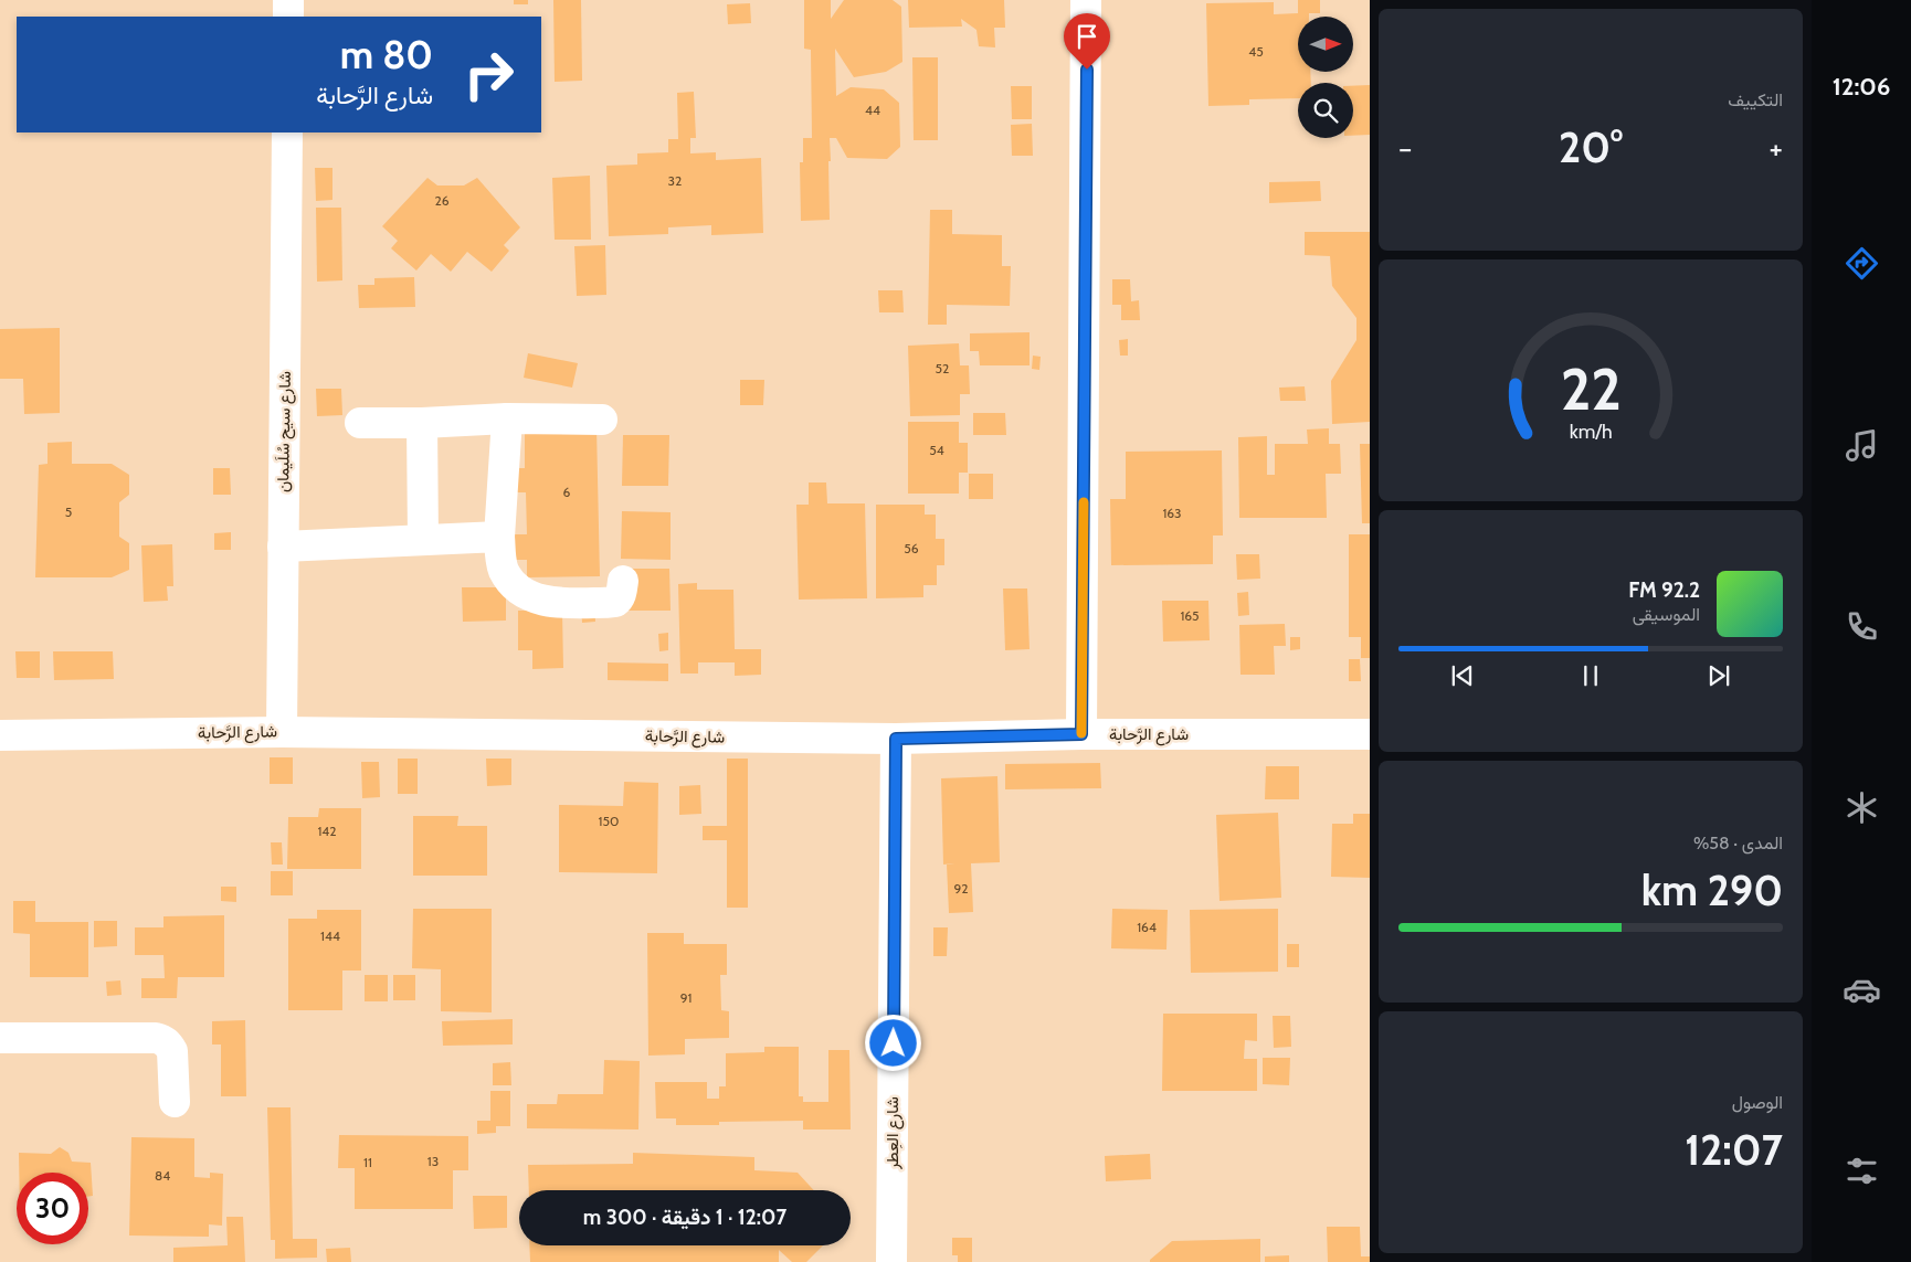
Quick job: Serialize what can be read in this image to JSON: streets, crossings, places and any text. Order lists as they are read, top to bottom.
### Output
{
  "streets": {
    "street": ["شارع سيح سُلَيمان", "شارع الرَّحابة", "شارع العِطر"]
  },
  "crossings": [
    ["شارع سيح سُلَيمان", "شارع الرَّحابة"],
    ["شارع الرَّحابة", "شارع العِطر"]
  ],
  "house_numbers": [
    "45",
    "44",
    "32",
    "26",
    "52",
    "54",
    "6",
    "5",
    "163",
    "56",
    "165",
    "150",
    "142",
    "92",
    "164",
    "144",
    "91",
    "13",
    "11",
    "84"
  ],
  "north": "right",
  "page": {
    "tabs": "12:06",
    "tile": [
      "التكييف",
      ["المدى · 58%", "290 km"],
      ["الوصول", "12:07"]
    ],
    "turn": ["80 m", "شارع الرَّحابة"],
    "heat": ["−", "20°", "+"],
    "song": ["92.2 FM", "الموسيقى"],
    "limit": "30",
    "trip": "12:07 · 1 دقيقة · 300 m",
    "gauge": ["22", "km/h"]
  }
}
